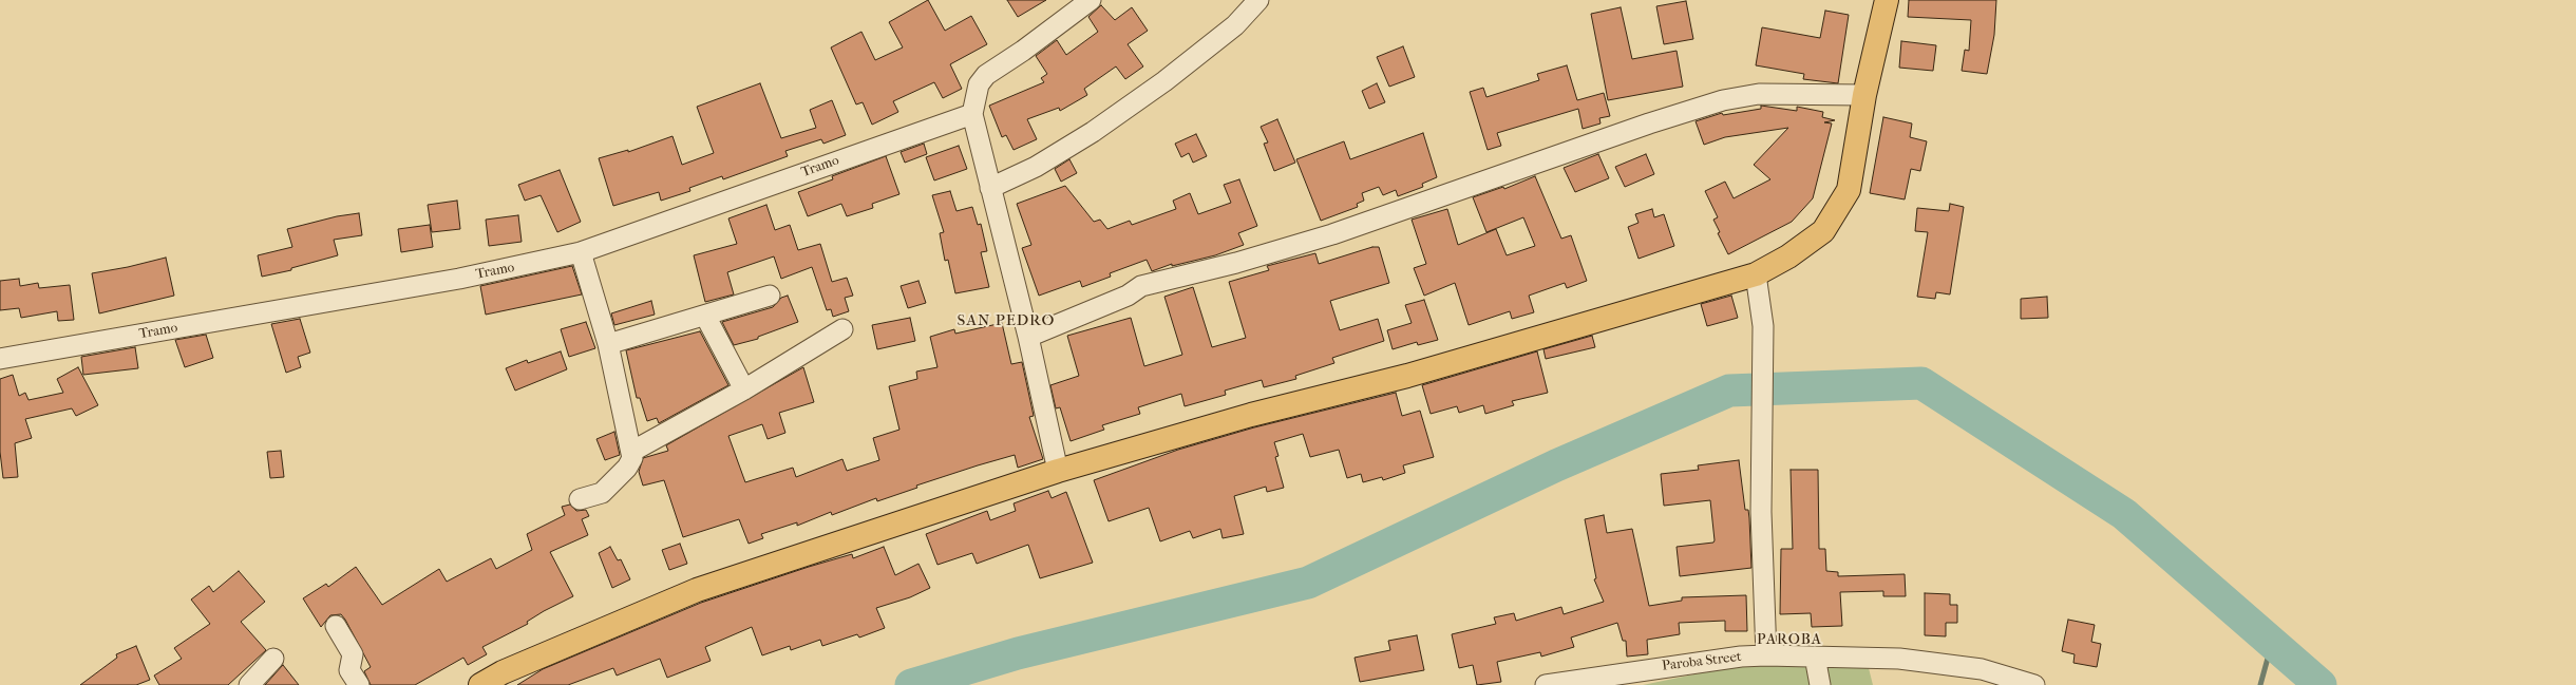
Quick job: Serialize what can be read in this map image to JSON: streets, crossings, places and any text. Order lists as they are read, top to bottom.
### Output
{
  "streets": {
    "street": ["Tramo", "Paroba Street"]
  },
  "districts": ["SAN PEDRO", "PAROBA"]
}
